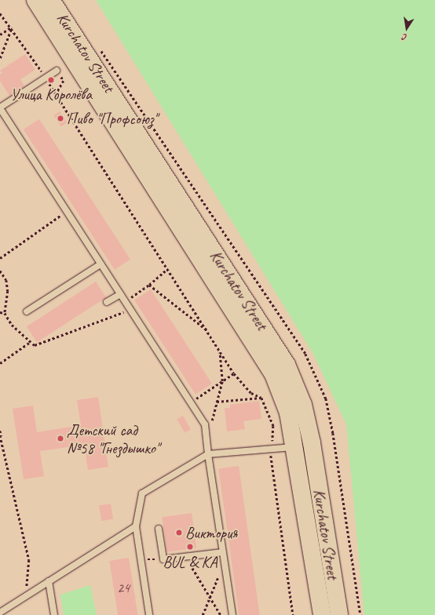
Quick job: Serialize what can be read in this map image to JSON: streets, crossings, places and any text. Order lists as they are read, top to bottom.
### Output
{
  "streets": {
    "main road": ["Kurchatov Street"]
  },
  "places": [
    "Улица Королёва",
    "Пиво \"Профсоюз\"",
    "Детский сад №58 \"Гнездышко\"",
    "Виктория",
    "BUL & KA"
  ],
  "house_numbers": ["24"],
  "north": "bottom"
}
